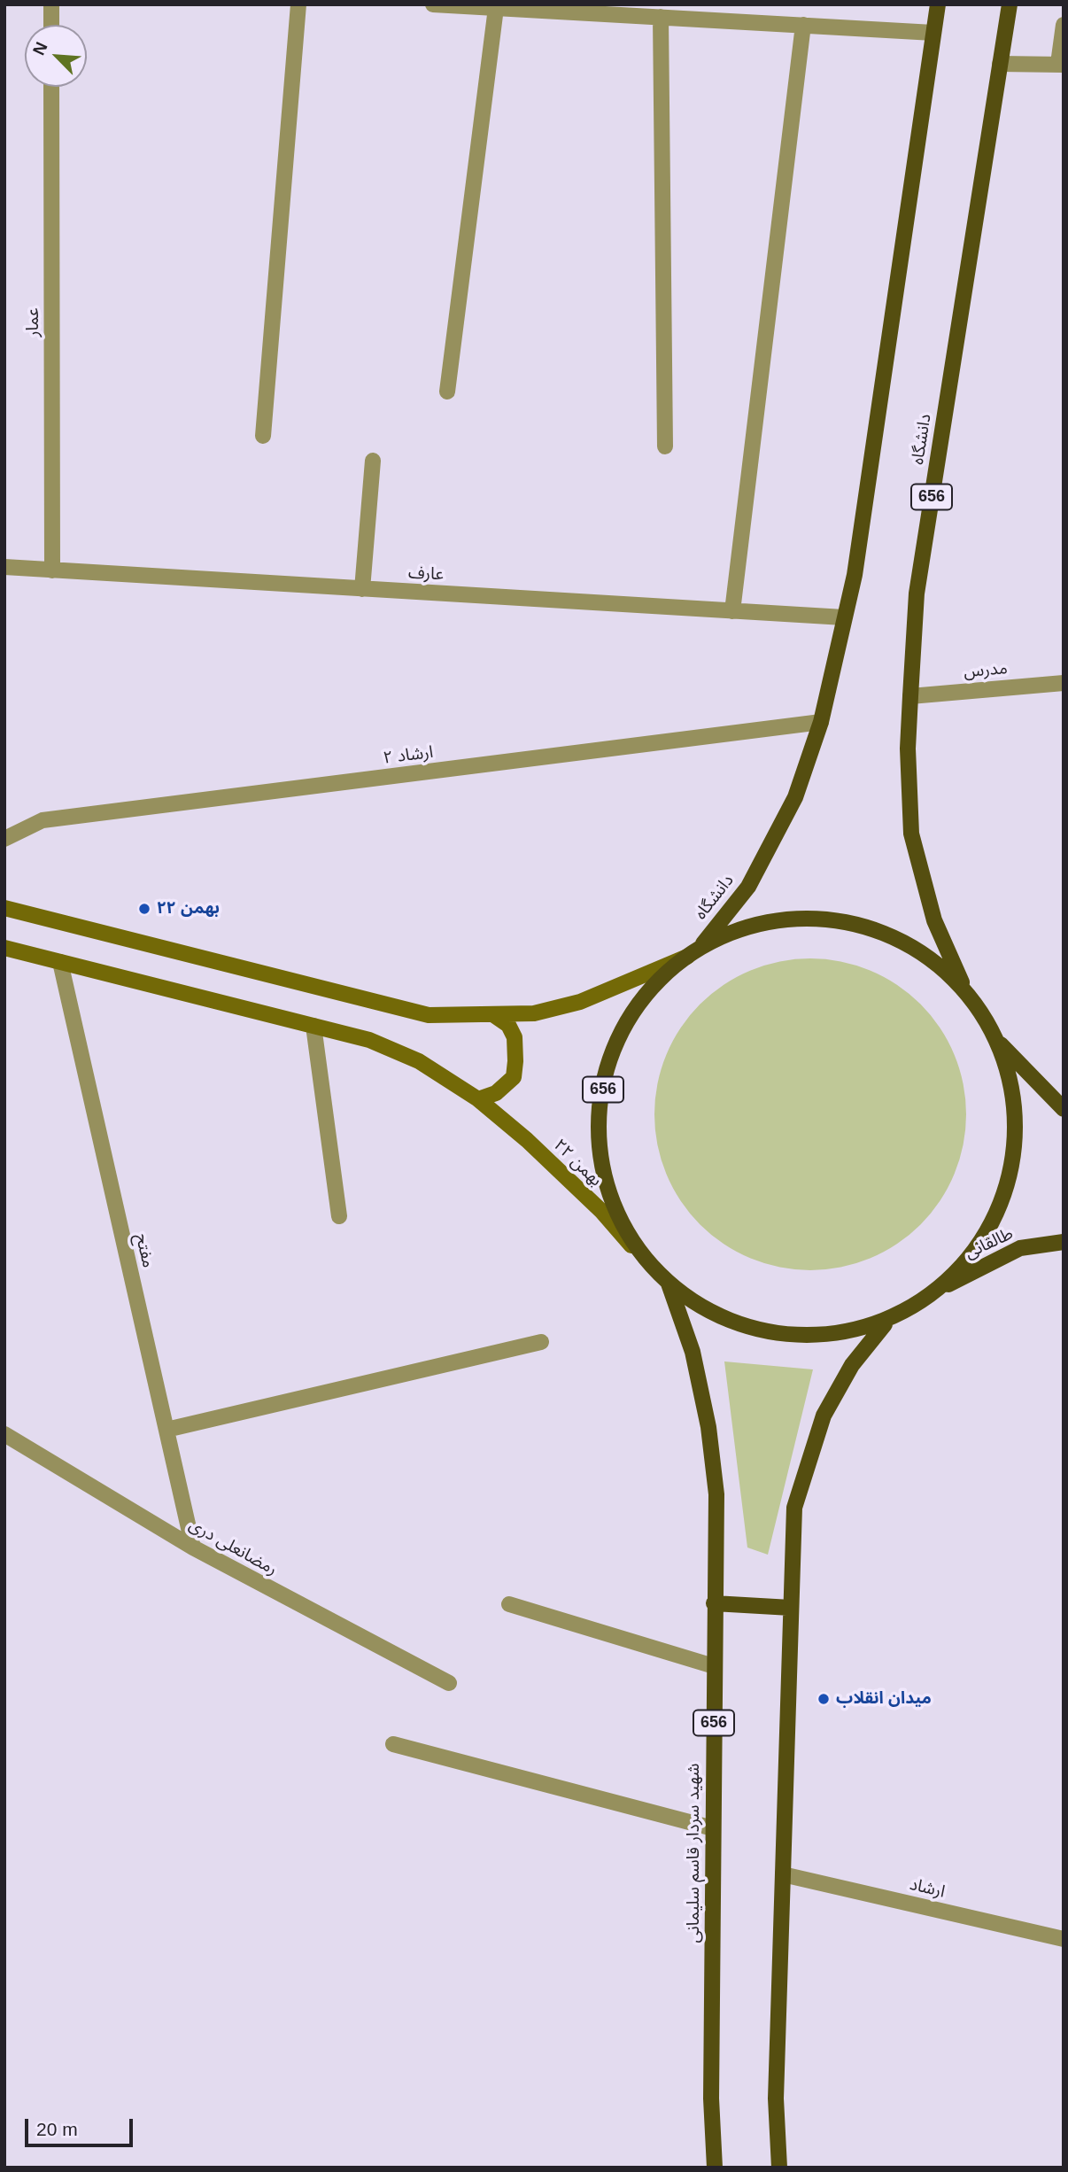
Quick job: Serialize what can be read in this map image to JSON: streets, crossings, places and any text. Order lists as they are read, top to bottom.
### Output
{
  "streets": {
    "main road": [
      "دانشگاه",
      "656",
      "طالقانی",
      "شهید سردار قاسم سلیمانی"
    ],
    "street": [
      "عمار",
      "عارف",
      "مدرس",
      "ارشاد ۲",
      "۲۲ بهمن",
      "مفتح",
      "رمضانعلی دری",
      "ارشاد"
    ]
  },
  "crossings": [
    ["عمار", "عارف"],
    ["دانشگاه", "656"],
    ["دانشگاه", "عارف"],
    ["دانشگاه", "مدرس"],
    ["دانشگاه", "ارشاد ۲"],
    ["656", "۲۲ بهمن"],
    ["656", "طالقانی"],
    ["656", "شهید سردار قاسم سلیمانی"],
    ["656", "ارشاد"],
    ["۲۲ بهمن", "مفتح"],
    ["مفتح", "رمضانعلی دری"]
  ],
  "places": ["۲۲ بهمن", "میدان انقلاب"],
  "scale_bar": "20 m",
  "north": "top left"
}
